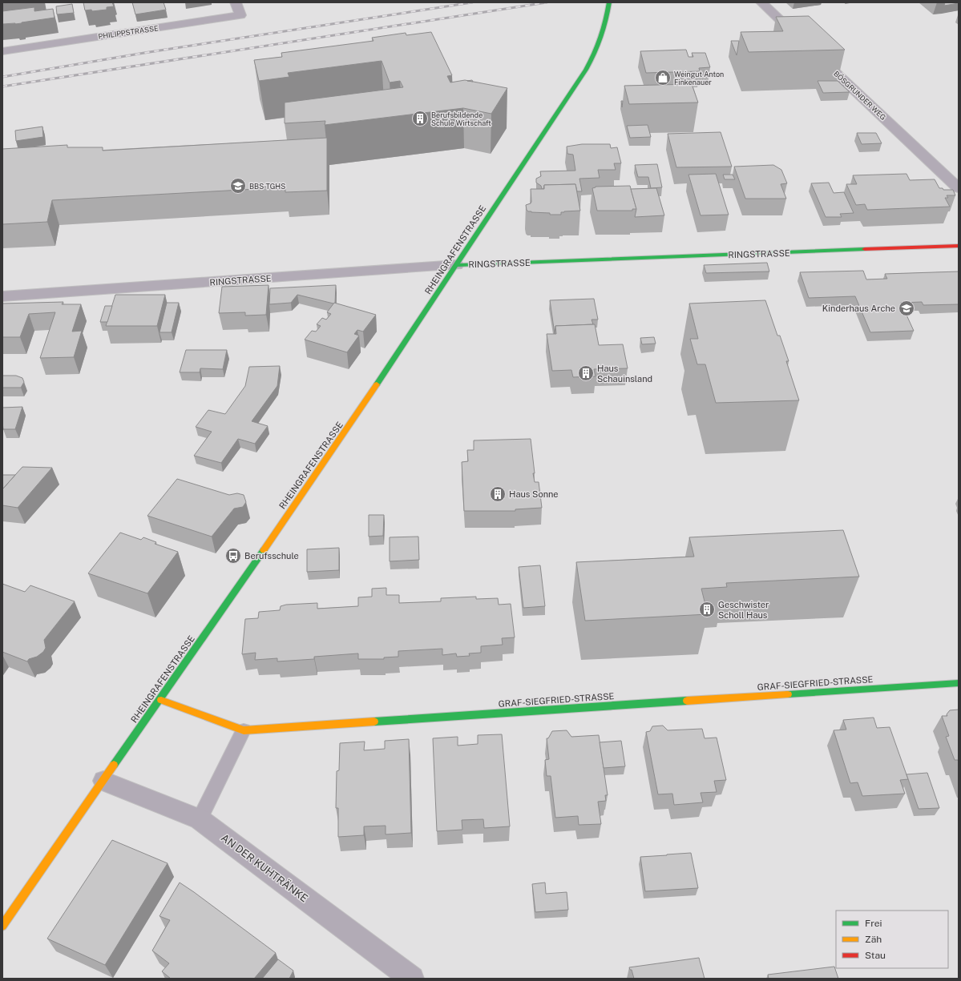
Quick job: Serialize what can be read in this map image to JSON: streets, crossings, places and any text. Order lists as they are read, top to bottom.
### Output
{
  "streets": {
    "street": [
      "PHILIPPSTRASSE",
      "BÖSGRUNDER WEG",
      "RHEINGRAFENSTRASSE",
      "RINGSTRASSE",
      "GRAF-SIEGFRIED-STRASSE",
      "AN DER KUHTRÄNKE"
    ]
  },
  "crossings": [
    ["RHEINGRAFENSTRASSE", "RINGSTRASSE"],
    ["RHEINGRAFENSTRASSE", "GRAF-SIEGFRIED-STRASSE"],
    ["RHEINGRAFENSTRASSE", "AN DER KUHTRÄNKE"]
  ],
  "places": {
    "shop": ["Weingut Anton Finkenauer"],
    "building": [
      "Berufsbildende Schule Wirtschaft",
      "Haus Schauinsland",
      "Haus Sonne",
      "Geschwister Scholl Haus"
    ],
    "school or university": ["BBS-TGHS", "Kinderhaus Arche"],
    "bus stop": ["Berufsschule"]
  },
  "legend": ["Frei", "Zäh", "Stau"]
}
